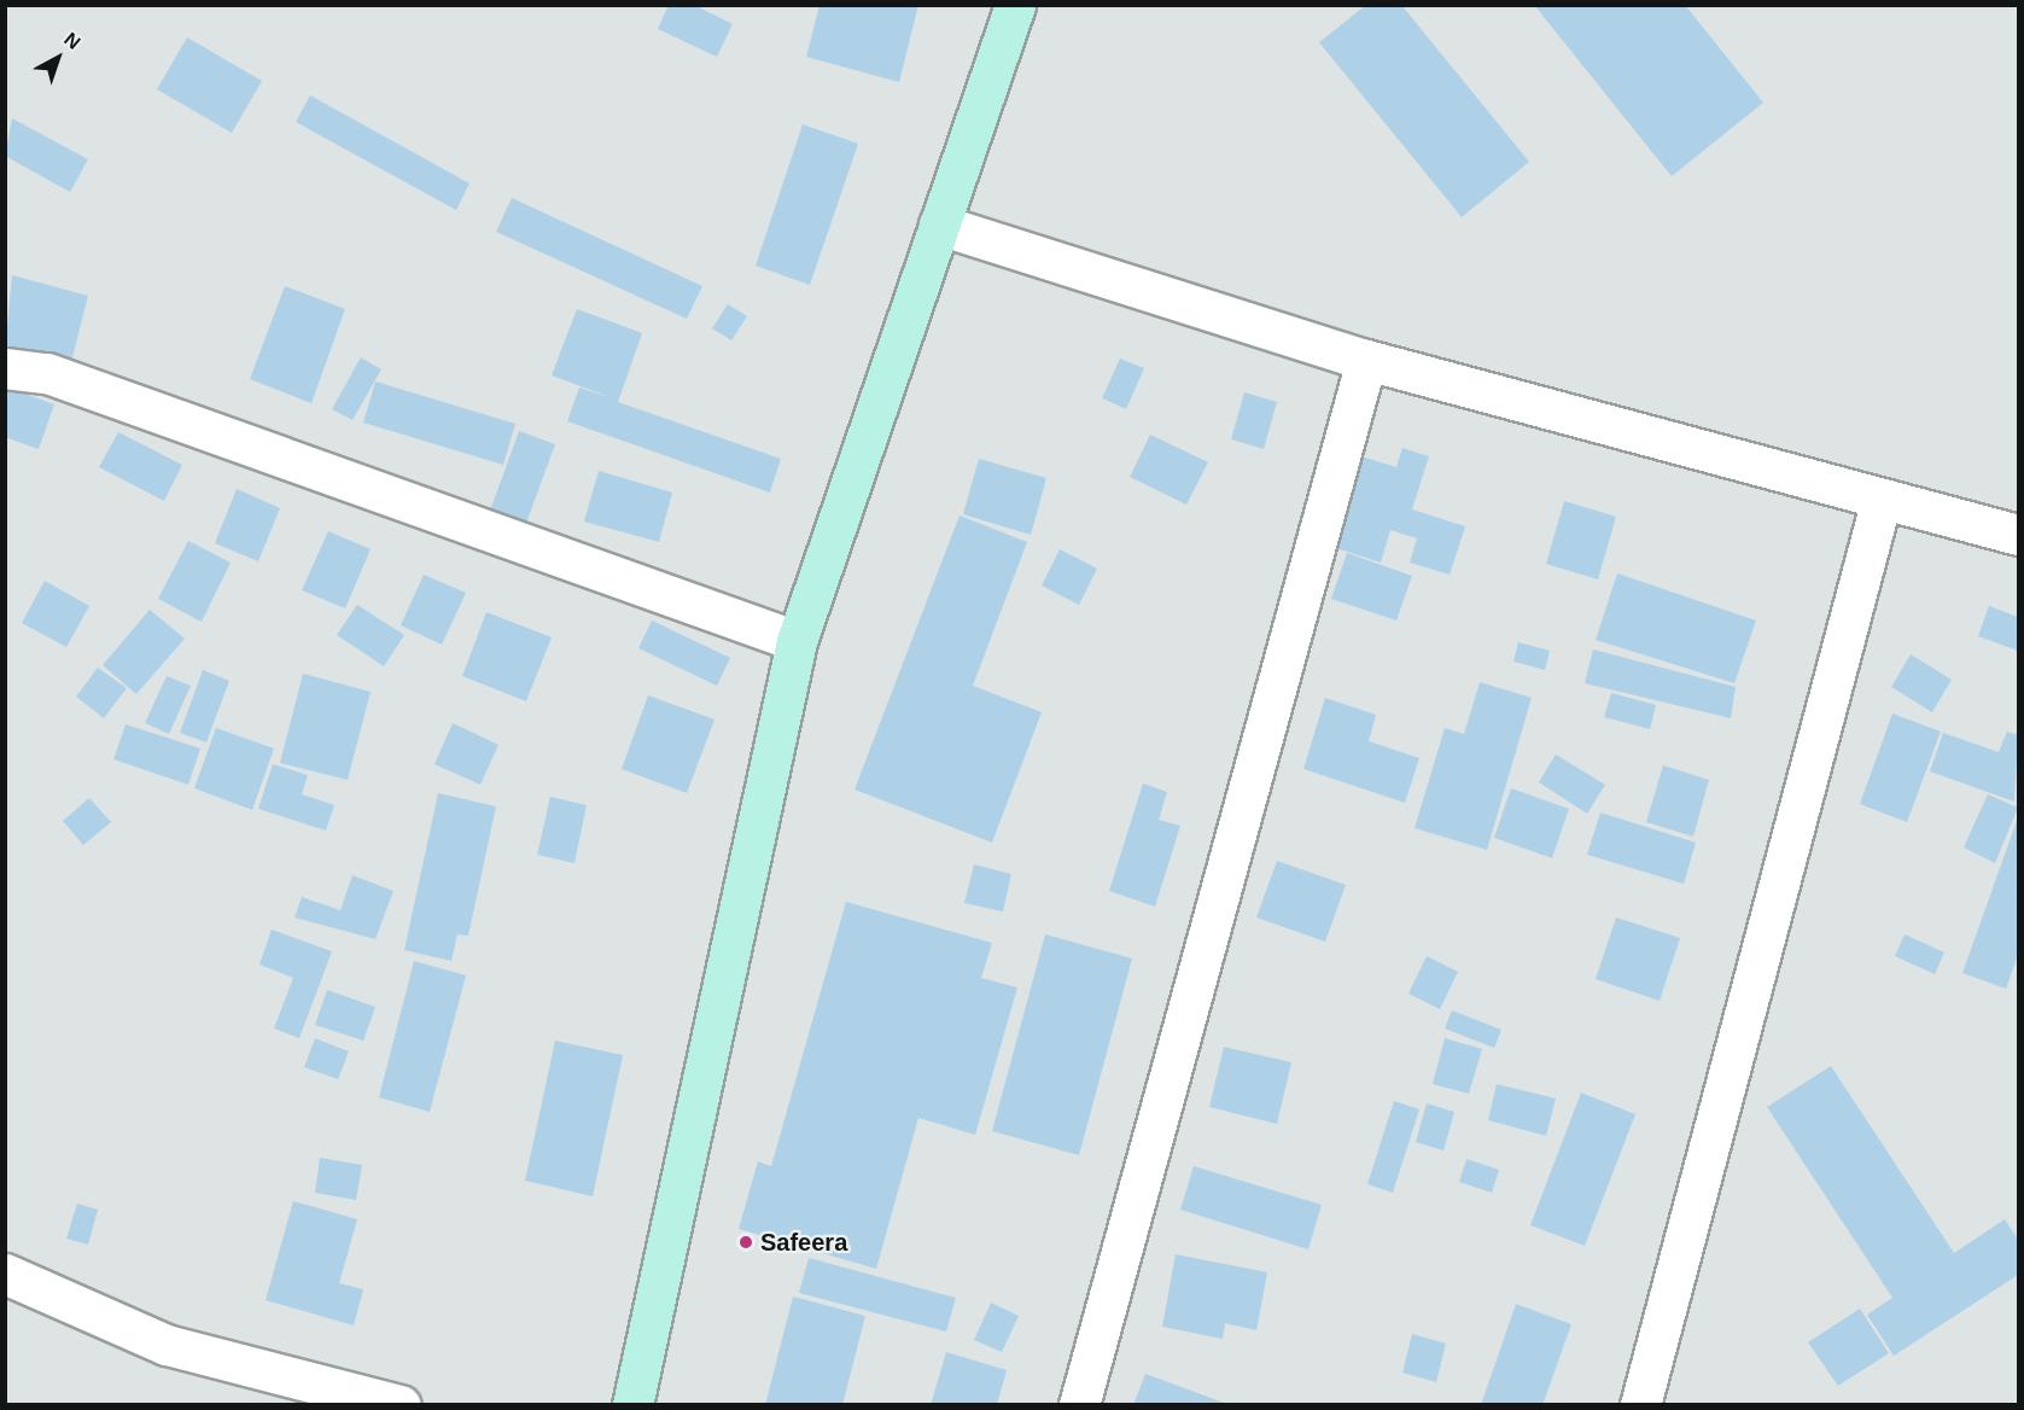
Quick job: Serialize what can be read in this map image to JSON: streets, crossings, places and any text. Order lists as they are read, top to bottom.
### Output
{
  "places": ["Safeera"],
  "north": "top right"
}
